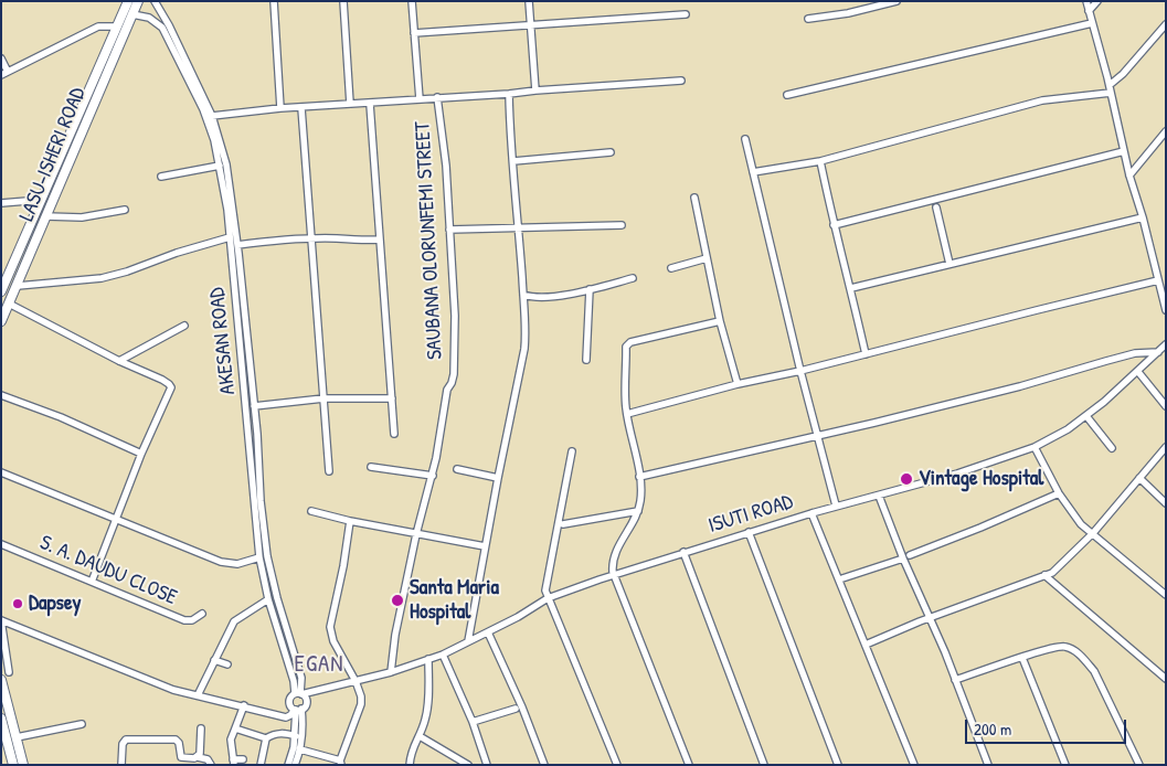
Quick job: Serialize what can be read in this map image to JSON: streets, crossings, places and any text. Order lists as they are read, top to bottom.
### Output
{
  "streets": {
    "main road": ["LASU-ISHERI ROAD"],
    "street": [
      "SAUBANA OLORUNFEMI STREET",
      "AKESAN ROAD",
      "ISUTI ROAD",
      "S. A. DAUDU CLOSE"
    ]
  },
  "crossings": [
    ["SAUBANA OLORUNFEMI STREET", "ISUTI ROAD"],
    ["AKESAN ROAD", "ISUTI ROAD"]
  ],
  "districts": ["EGAN"],
  "places": ["Vintage Hospital", "Santa Maria Hospital", "Dapsey"],
  "scale_bar": "200 m"
}
